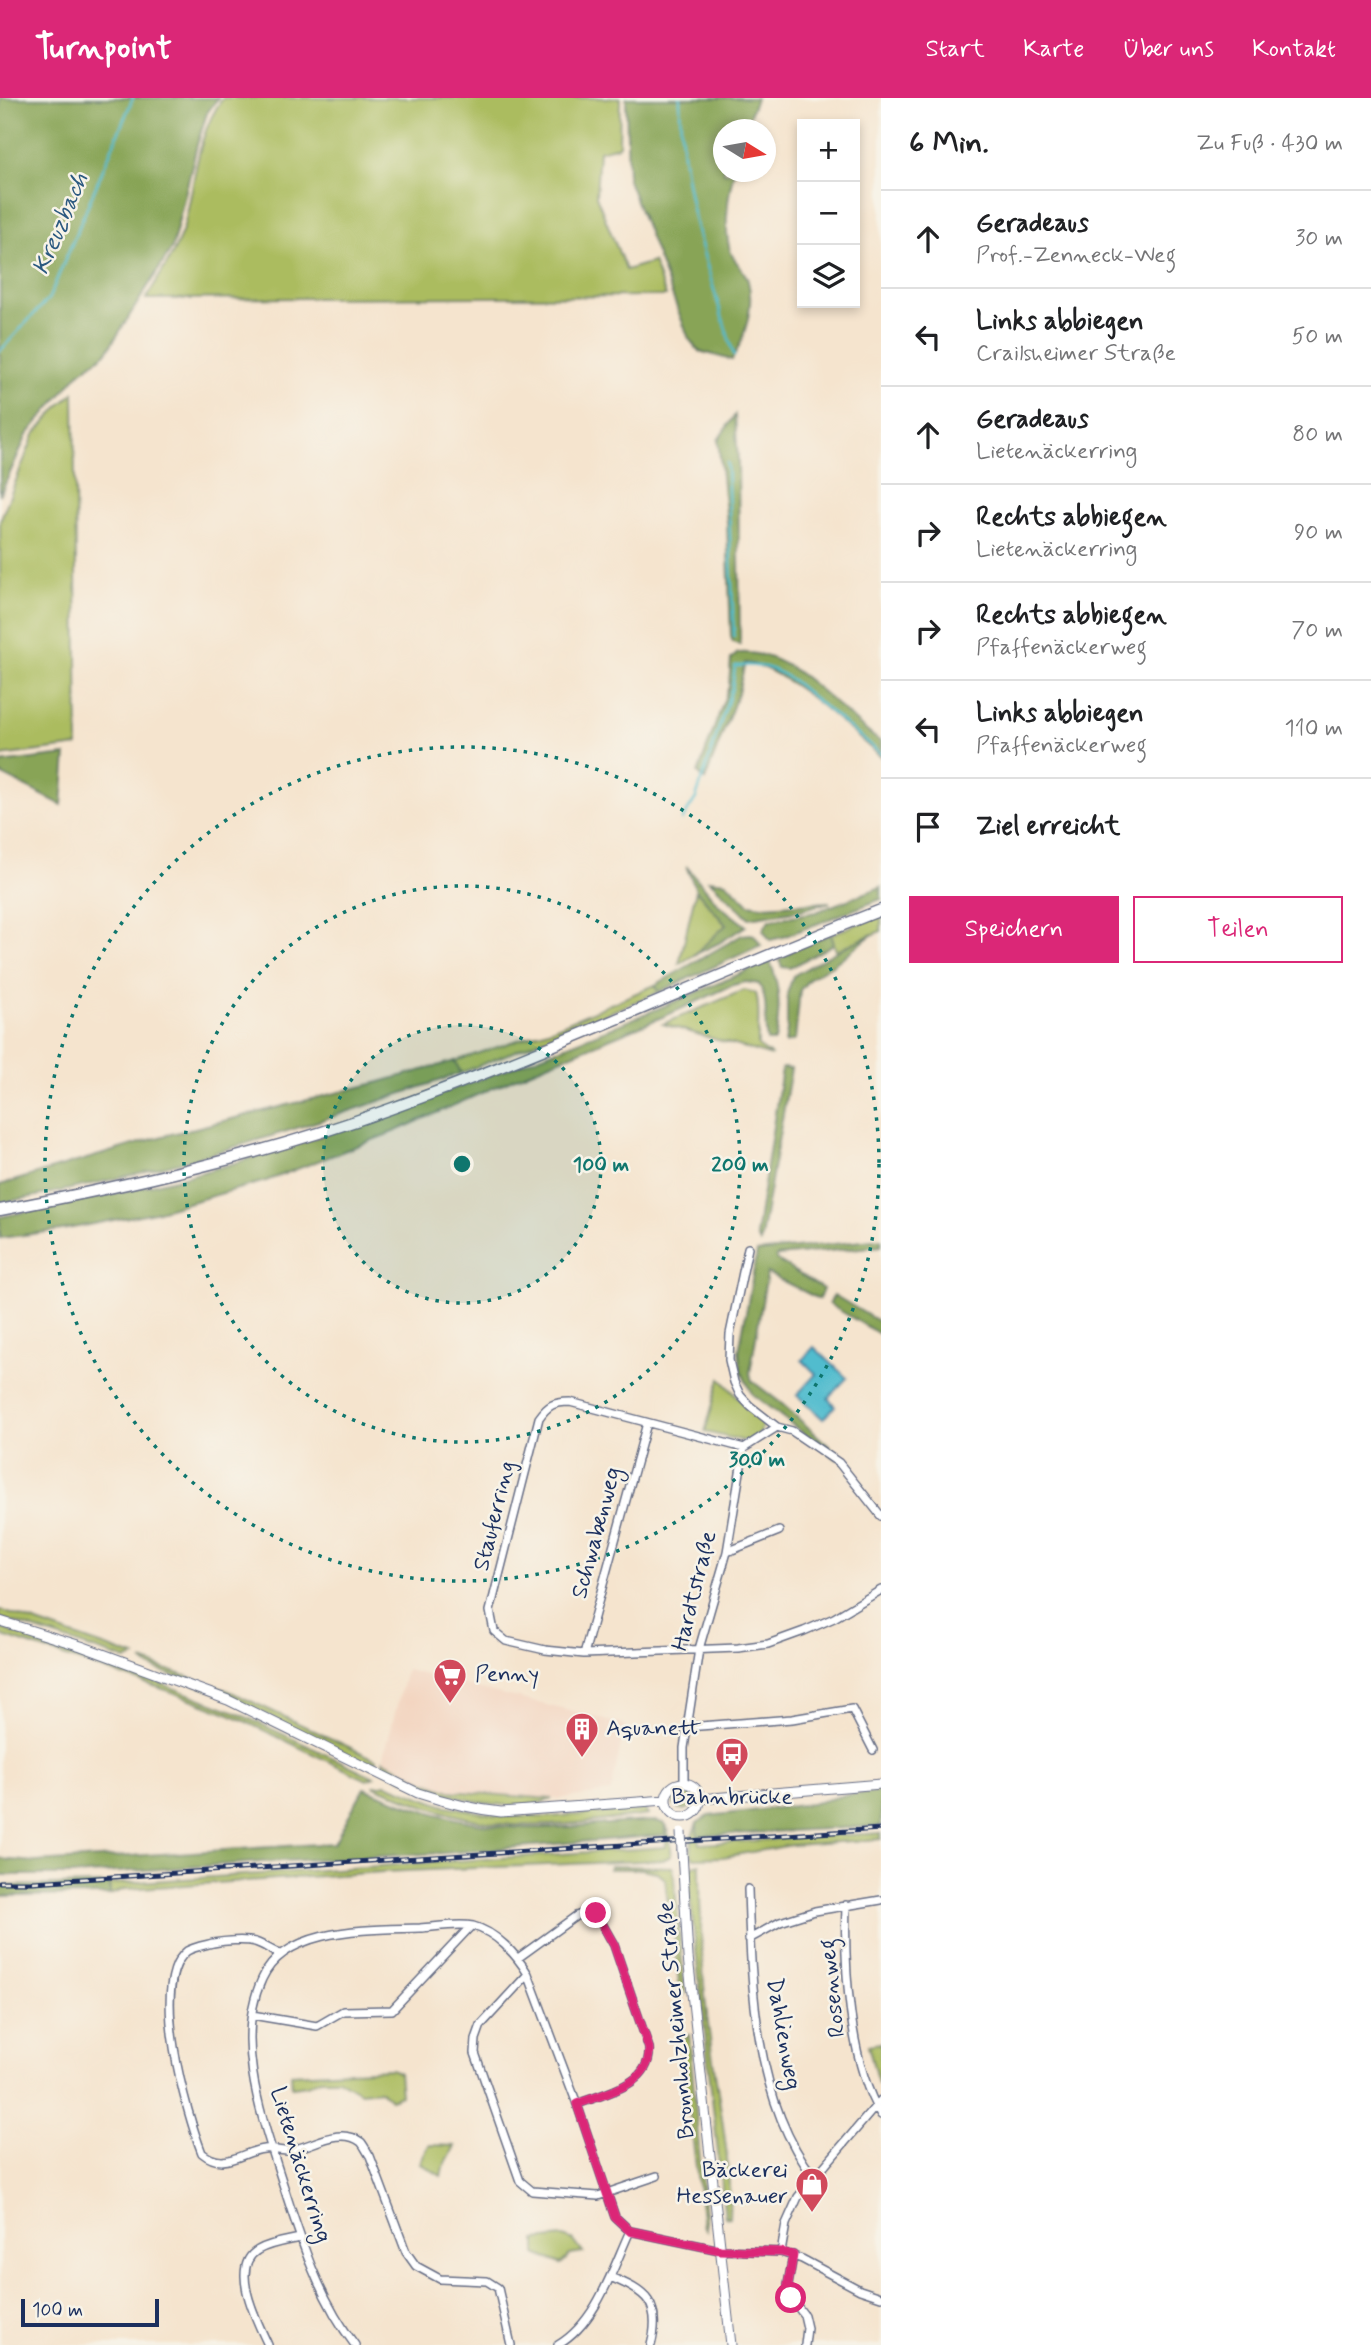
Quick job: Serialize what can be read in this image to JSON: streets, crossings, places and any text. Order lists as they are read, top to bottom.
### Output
{
  "streets": {
    "street": [
      "Stauferring",
      "Schwabenweg",
      "Hardtstraße",
      "Rosenweg",
      "Bronnholzheimer Straße",
      "Dahlienweg",
      "Lietenäckerring"
    ]
  },
  "crossings": [
    ["Stauferring", "Schwabenweg"],
    ["Stauferring", "Hardtstraße"],
    ["Hardtstraße", "Bronnholzheimer Straße"]
  ],
  "water": ["Kreuzbach"],
  "places": {
    "supermarket": ["Penny"],
    "building": ["Aquanett"],
    "bus stop": ["Bahnbrücke"],
    "shop": ["Bäckerei Hessenauer"]
  },
  "scale_bar": "100 m",
  "north": "right",
  "page": {
    "header": "Turnpoint",
    "nav": [
      "Start",
      "Karte",
      "Über uns",
      "Kontakt"
    ],
    "heading": ["6 Min.", "Zu Fuß · 430 m"],
    "map_buttons": ["+", "−"],
    "list": [
      ["Geradeaus", "Prof.-Zenneck-Weg", "30 m"],
      ["Links abbiegen", "Crailsheimer Straße", "50 m"],
      ["Geradeaus", "Lietenäckerring", "80 m"],
      ["Rechts abbiegen", "Lietenäckerring", "90 m"],
      ["Rechts abbiegen", "Pfaffenäckerweg", "70 m"],
      ["Links abbiegen", "Pfaffenäckerweg", "110 m"],
      "Ziel erreicht"
    ],
    "buttons": ["Speichern", "Teilen"],
    "scale": "100 m"
  },
  "rings": ["100 m", "200 m", "300 m"]
}
